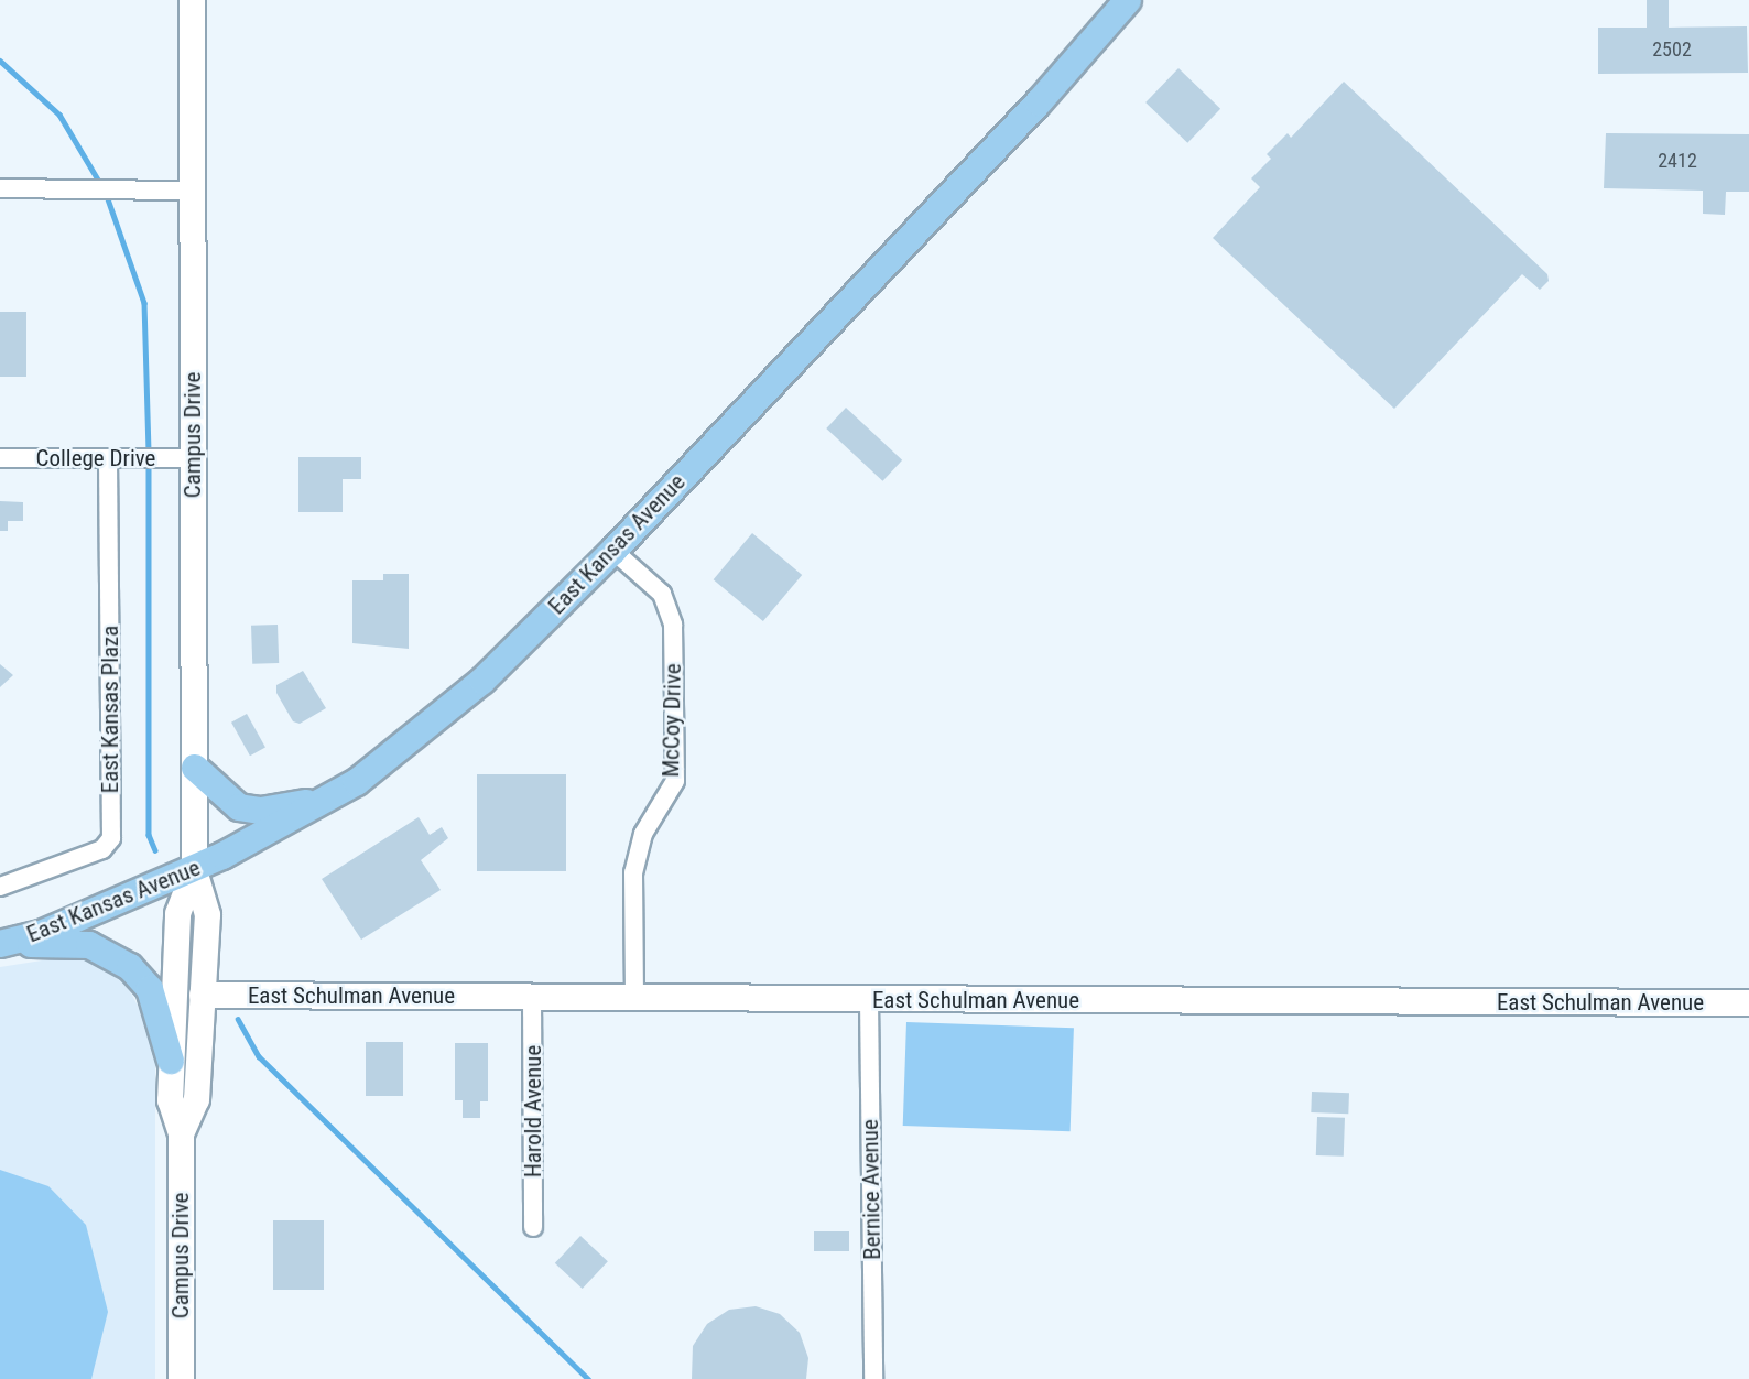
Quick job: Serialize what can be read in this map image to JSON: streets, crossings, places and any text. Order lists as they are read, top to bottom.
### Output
{
  "streets": {
    "main road": ["Campus Drive", "East Kansas Avenue", "East Schulman Avenue"],
    "street": [
      "College Drive",
      "East Kansas Plaza",
      "McCoy Drive",
      "Harold Avenue",
      "Bernice Avenue"
    ]
  },
  "crossings": [
    ["Campus Drive", "College Drive"],
    ["Campus Drive", "East Kansas Avenue"],
    ["Campus Drive", "East Schulman Avenue"],
    ["College Drive", "East Kansas Plaza"],
    ["East Kansas Avenue", "McCoy Drive"],
    ["McCoy Drive", "East Schulman Avenue"],
    ["East Schulman Avenue", "Harold Avenue"],
    ["East Schulman Avenue", "Bernice Avenue"]
  ],
  "house_numbers": ["2502", "2412"]
}
